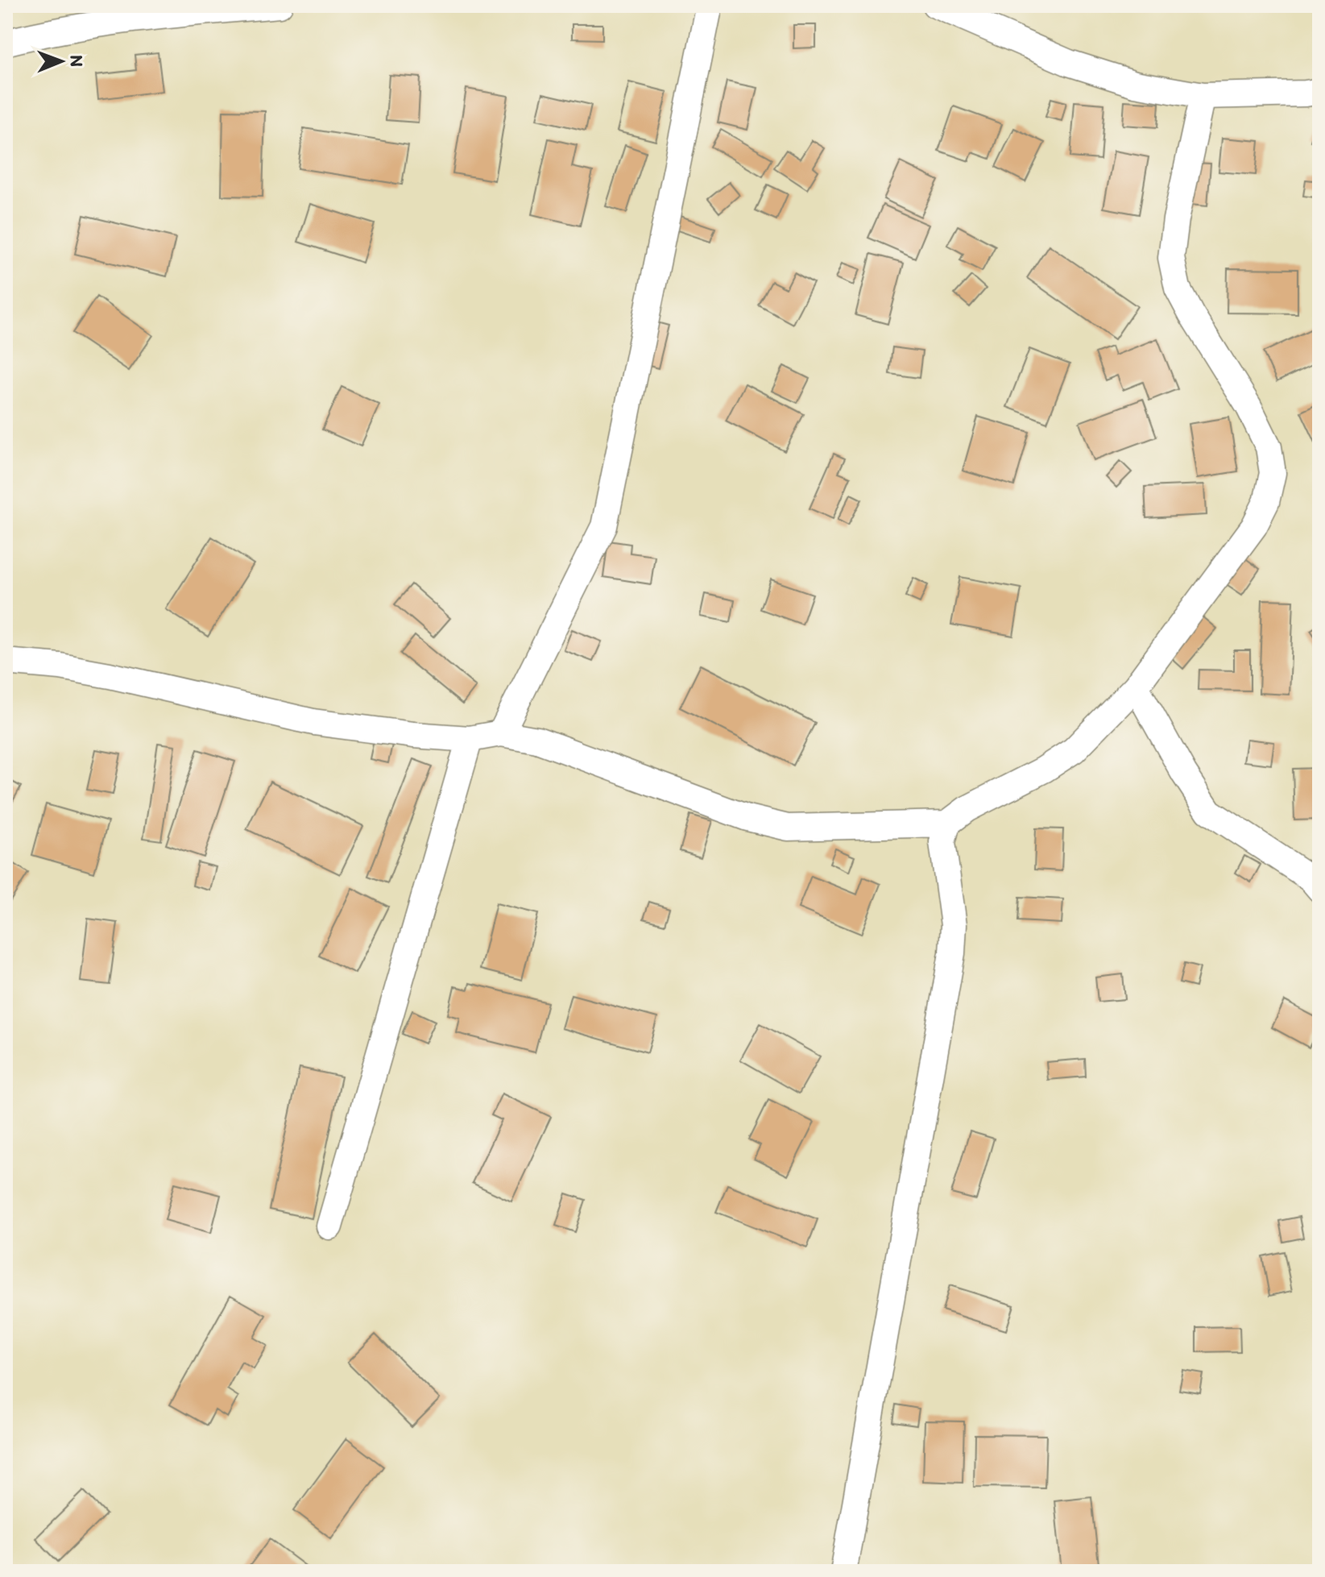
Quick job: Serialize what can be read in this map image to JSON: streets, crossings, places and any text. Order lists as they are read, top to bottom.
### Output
{
  "north": "right"
}
